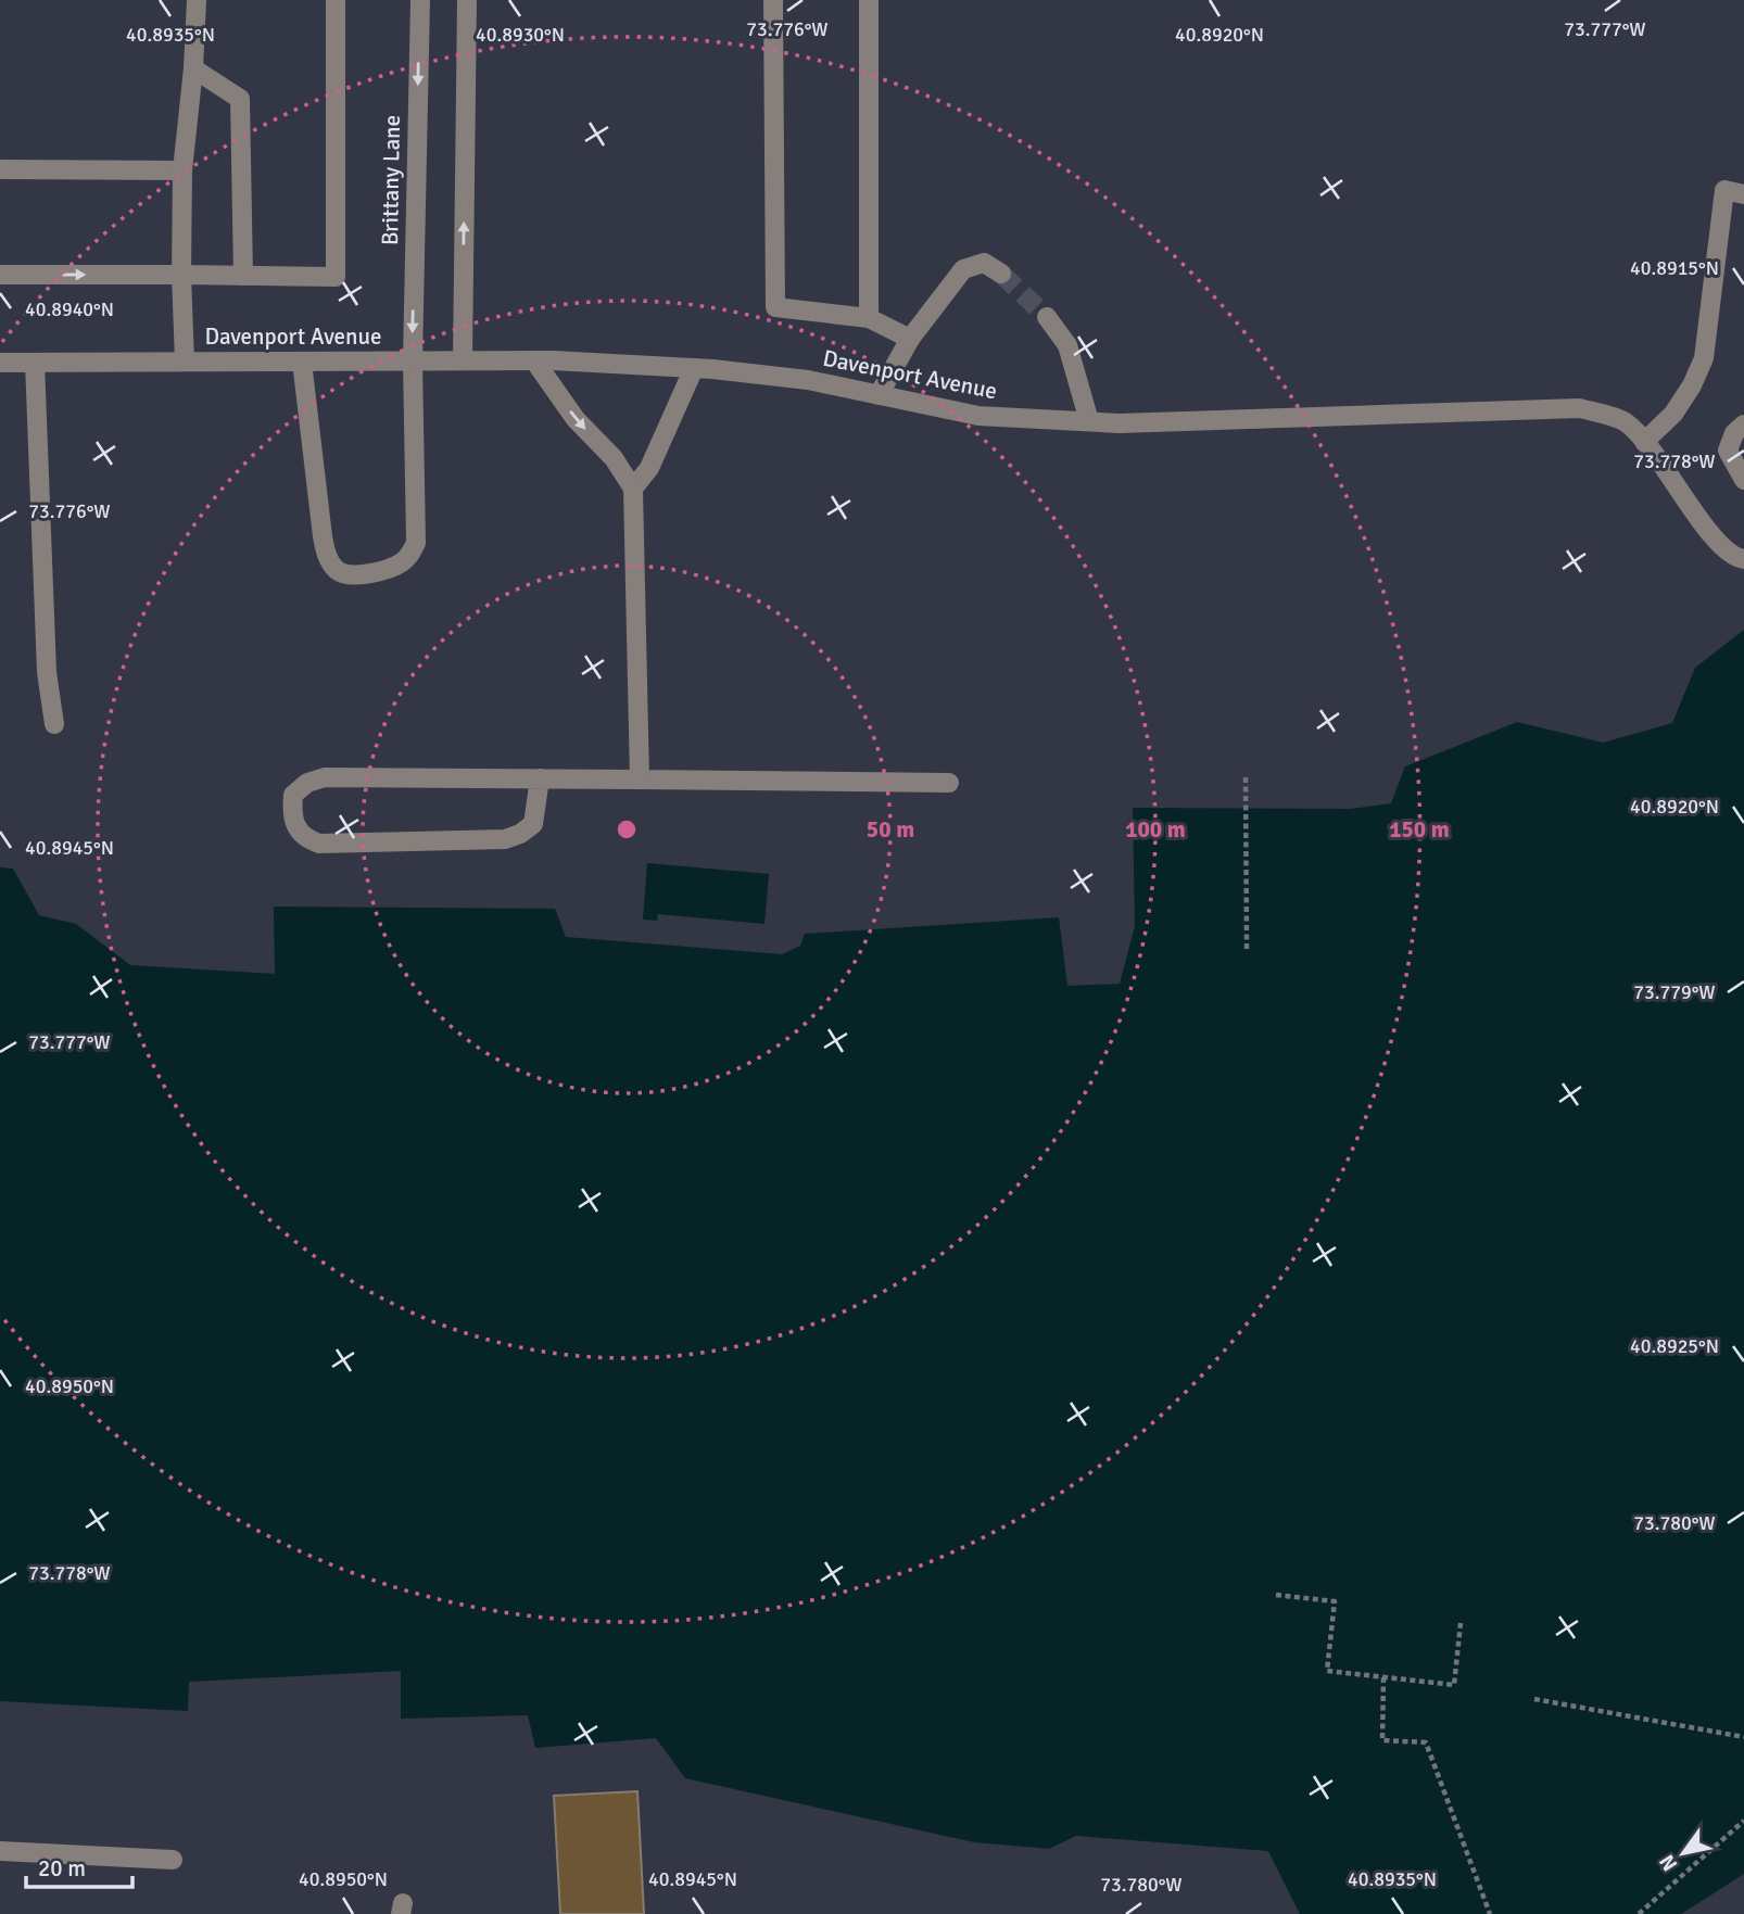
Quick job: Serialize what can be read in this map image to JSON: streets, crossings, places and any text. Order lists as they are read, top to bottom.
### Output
{
  "streets": {
    "street": ["Brittany Lane", "Davenport Avenue"]
  },
  "crossings": [
    ["Brittany Lane", "Davenport Avenue"]
  ],
  "scale_bar": "20 m",
  "north": "bottom left",
  "coordinates": [
    "73.776°W",
    "73.777°W",
    "40.8935°N",
    "40.8930°N",
    "40.8920°N",
    "40.8915°N",
    "40.8940°N",
    "73.778°W",
    "40.8945°N",
    "73.779°W",
    "40.8925°N",
    "40.8950°N",
    "73.780°W"
  ],
  "rings": ["50 m", "100 m", "150 m"]
}
